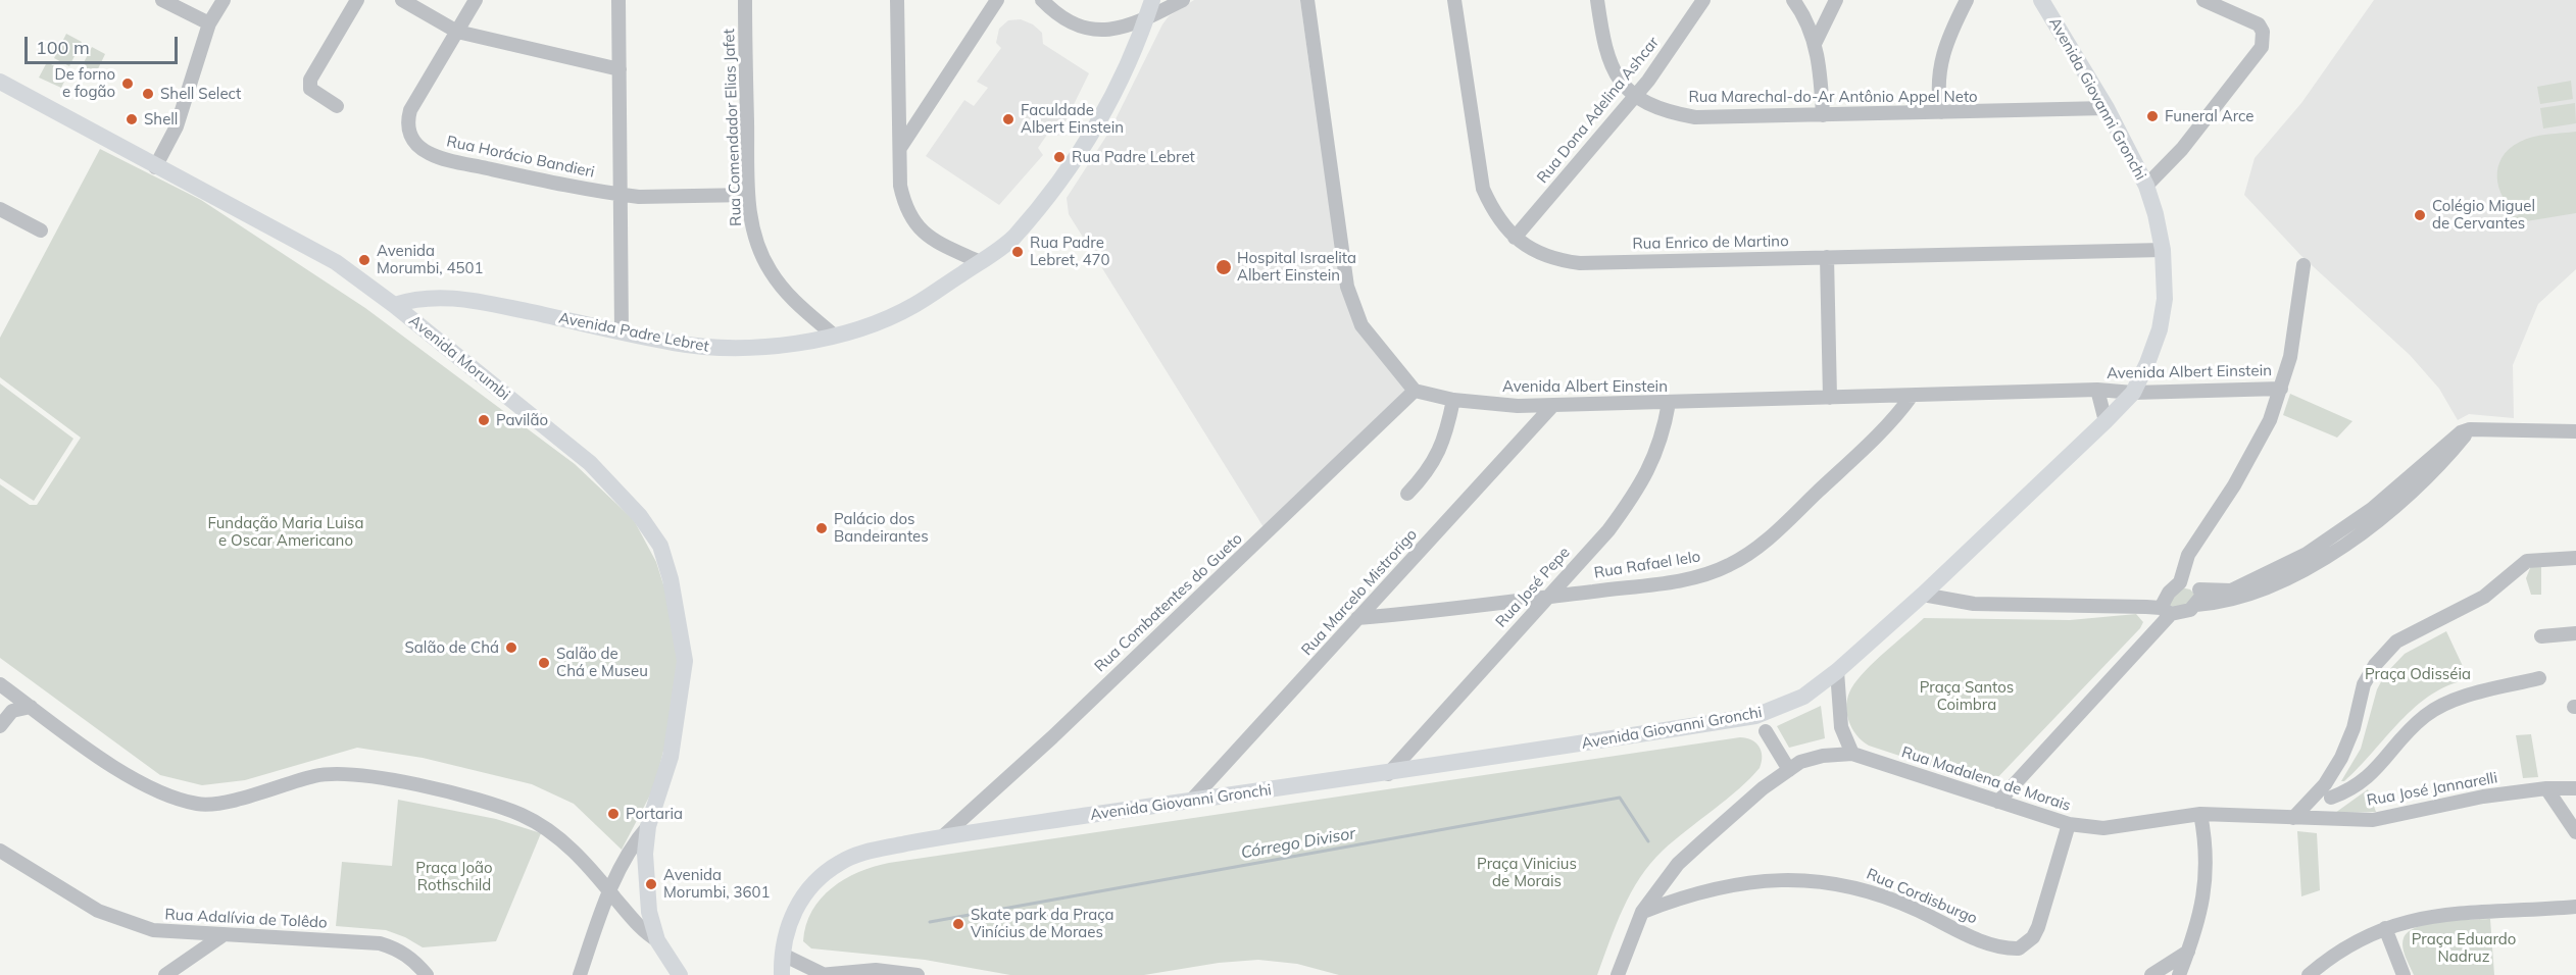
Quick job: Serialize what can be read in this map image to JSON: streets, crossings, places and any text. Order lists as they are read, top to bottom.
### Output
{
  "streets": {
    "main road": ["Avenida Giovanni Gronchi", "Avenida Padre Lebret", "Avenida Morumbi"],
    "street": [
      "Rua Marechal-do-Ar Antônio Appel Neto",
      "Rua Dona Adelina Ashcar",
      "Rua Comendador Elias Jafet",
      "Rua Horácio Bandieri",
      "Rua Enrico de Martino",
      "Avenida Albert Einstein",
      "Rua Rafael Ielo",
      "Rua José Pepe",
      "Rua Marcelo Mistrorigo",
      "Rua Combatentes do Gueto",
      "Rua Madalena de Morais",
      "Rua José Jannarelli",
      "Rua Cordisburgo",
      "Rua Adalívia de Tolêdo"
    ]
  },
  "crossings": [
    ["Rua Marechal-do-Ar Antônio Appel Neto", "Avenida Giovanni Gronchi"],
    ["Rua Marechal-do-Ar Antônio Appel Neto", "Rua Dona Adelina Ashcar"],
    ["Avenida Giovanni Gronchi", "Rua Enrico de Martino"],
    ["Avenida Giovanni Gronchi", "Avenida Albert Einstein"],
    ["Avenida Giovanni Gronchi", "Rua José Pepe"],
    ["Avenida Giovanni Gronchi", "Rua Marcelo Mistrorigo"],
    ["Avenida Giovanni Gronchi", "Rua Combatentes do Gueto"],
    ["Rua Dona Adelina Ashcar", "Rua Enrico de Martino"],
    ["Rua Comendador Elias Jafet", "Rua Horácio Bandieri"],
    ["Rua Comendador Elias Jafet", "Avenida Padre Lebret"],
    ["Avenida Padre Lebret", "Avenida Morumbi"],
    ["Avenida Albert Einstein", "Rua Rafael Ielo"],
    ["Avenida Albert Einstein", "Rua José Pepe"],
    ["Avenida Albert Einstein", "Rua Marcelo Mistrorigo"],
    ["Avenida Albert Einstein", "Rua Combatentes do Gueto"],
    ["Rua Rafael Ielo", "Rua José Pepe"],
    ["Rua Rafael Ielo", "Rua Marcelo Mistrorigo"],
    ["Rua Madalena de Morais", "Rua José Jannarelli"],
    ["Rua Madalena de Morais", "Rua Cordisburgo"]
  ],
  "water": ["Córrego Divisor"],
  "parks": [
    "Fundação Maria Luisa e Oscar Americano",
    "Praça Odisséia",
    "Praça Santos Coimbra",
    "Praça Vinicius de Morais",
    "Praça João Rothschild",
    "Praça Eduardo Nadruz"
  ],
  "places": [
    "De forno e fogão",
    "Shell Select",
    "Funeral Arce",
    "Shell",
    "Faculdade Albert Einstein",
    "Rua Padre Lebret",
    "Colégio Miguel de Cervantes",
    "Rua Padre Lebret, 470",
    "Avenida Morumbi, 4501",
    "Hospital Israelita Albert Einstein",
    "Pavilão",
    "Palácio dos Bandeirantes",
    "Salão de Chá",
    "Salão de Chá e Museu",
    "Portaria",
    "Avenida Morumbi, 3601",
    "Skate park da Praça Vinícius de Moraes"
  ],
  "scale_bar": "100 m"
}
